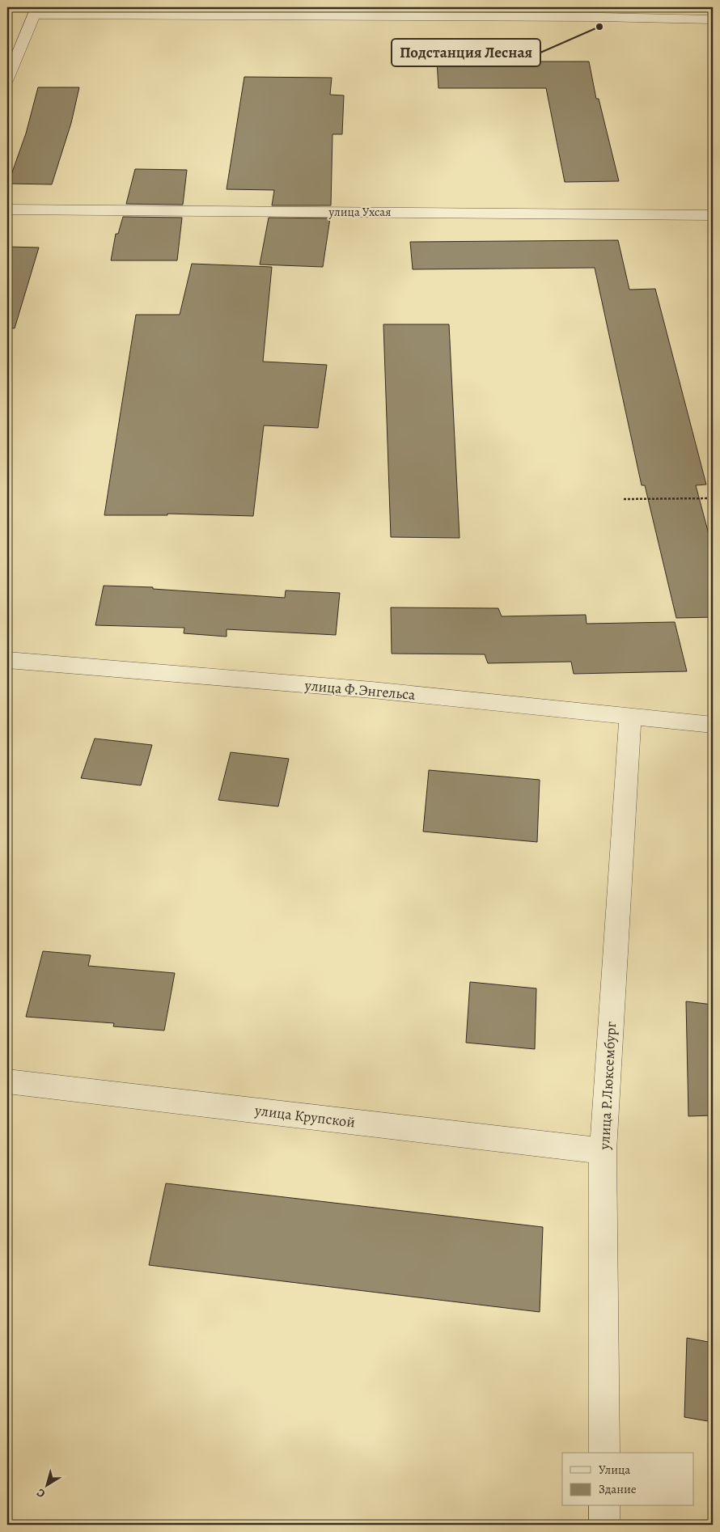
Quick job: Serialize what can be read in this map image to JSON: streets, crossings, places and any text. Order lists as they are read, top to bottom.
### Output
{
  "streets": {
    "street": [
      "улица Ухсая",
      "улица Ф.Энгельса",
      "улица Р.Люксембург",
      "улица Крупской"
    ]
  },
  "crossings": [
    ["улица Ф.Энгельса", "улица Р.Люксембург"],
    ["улица Р.Люксембург", "улица Крупской"]
  ],
  "places": ["Подстанция Лесная"],
  "legend": ["Улица", "Здание"],
  "north": "bottom left"
}
